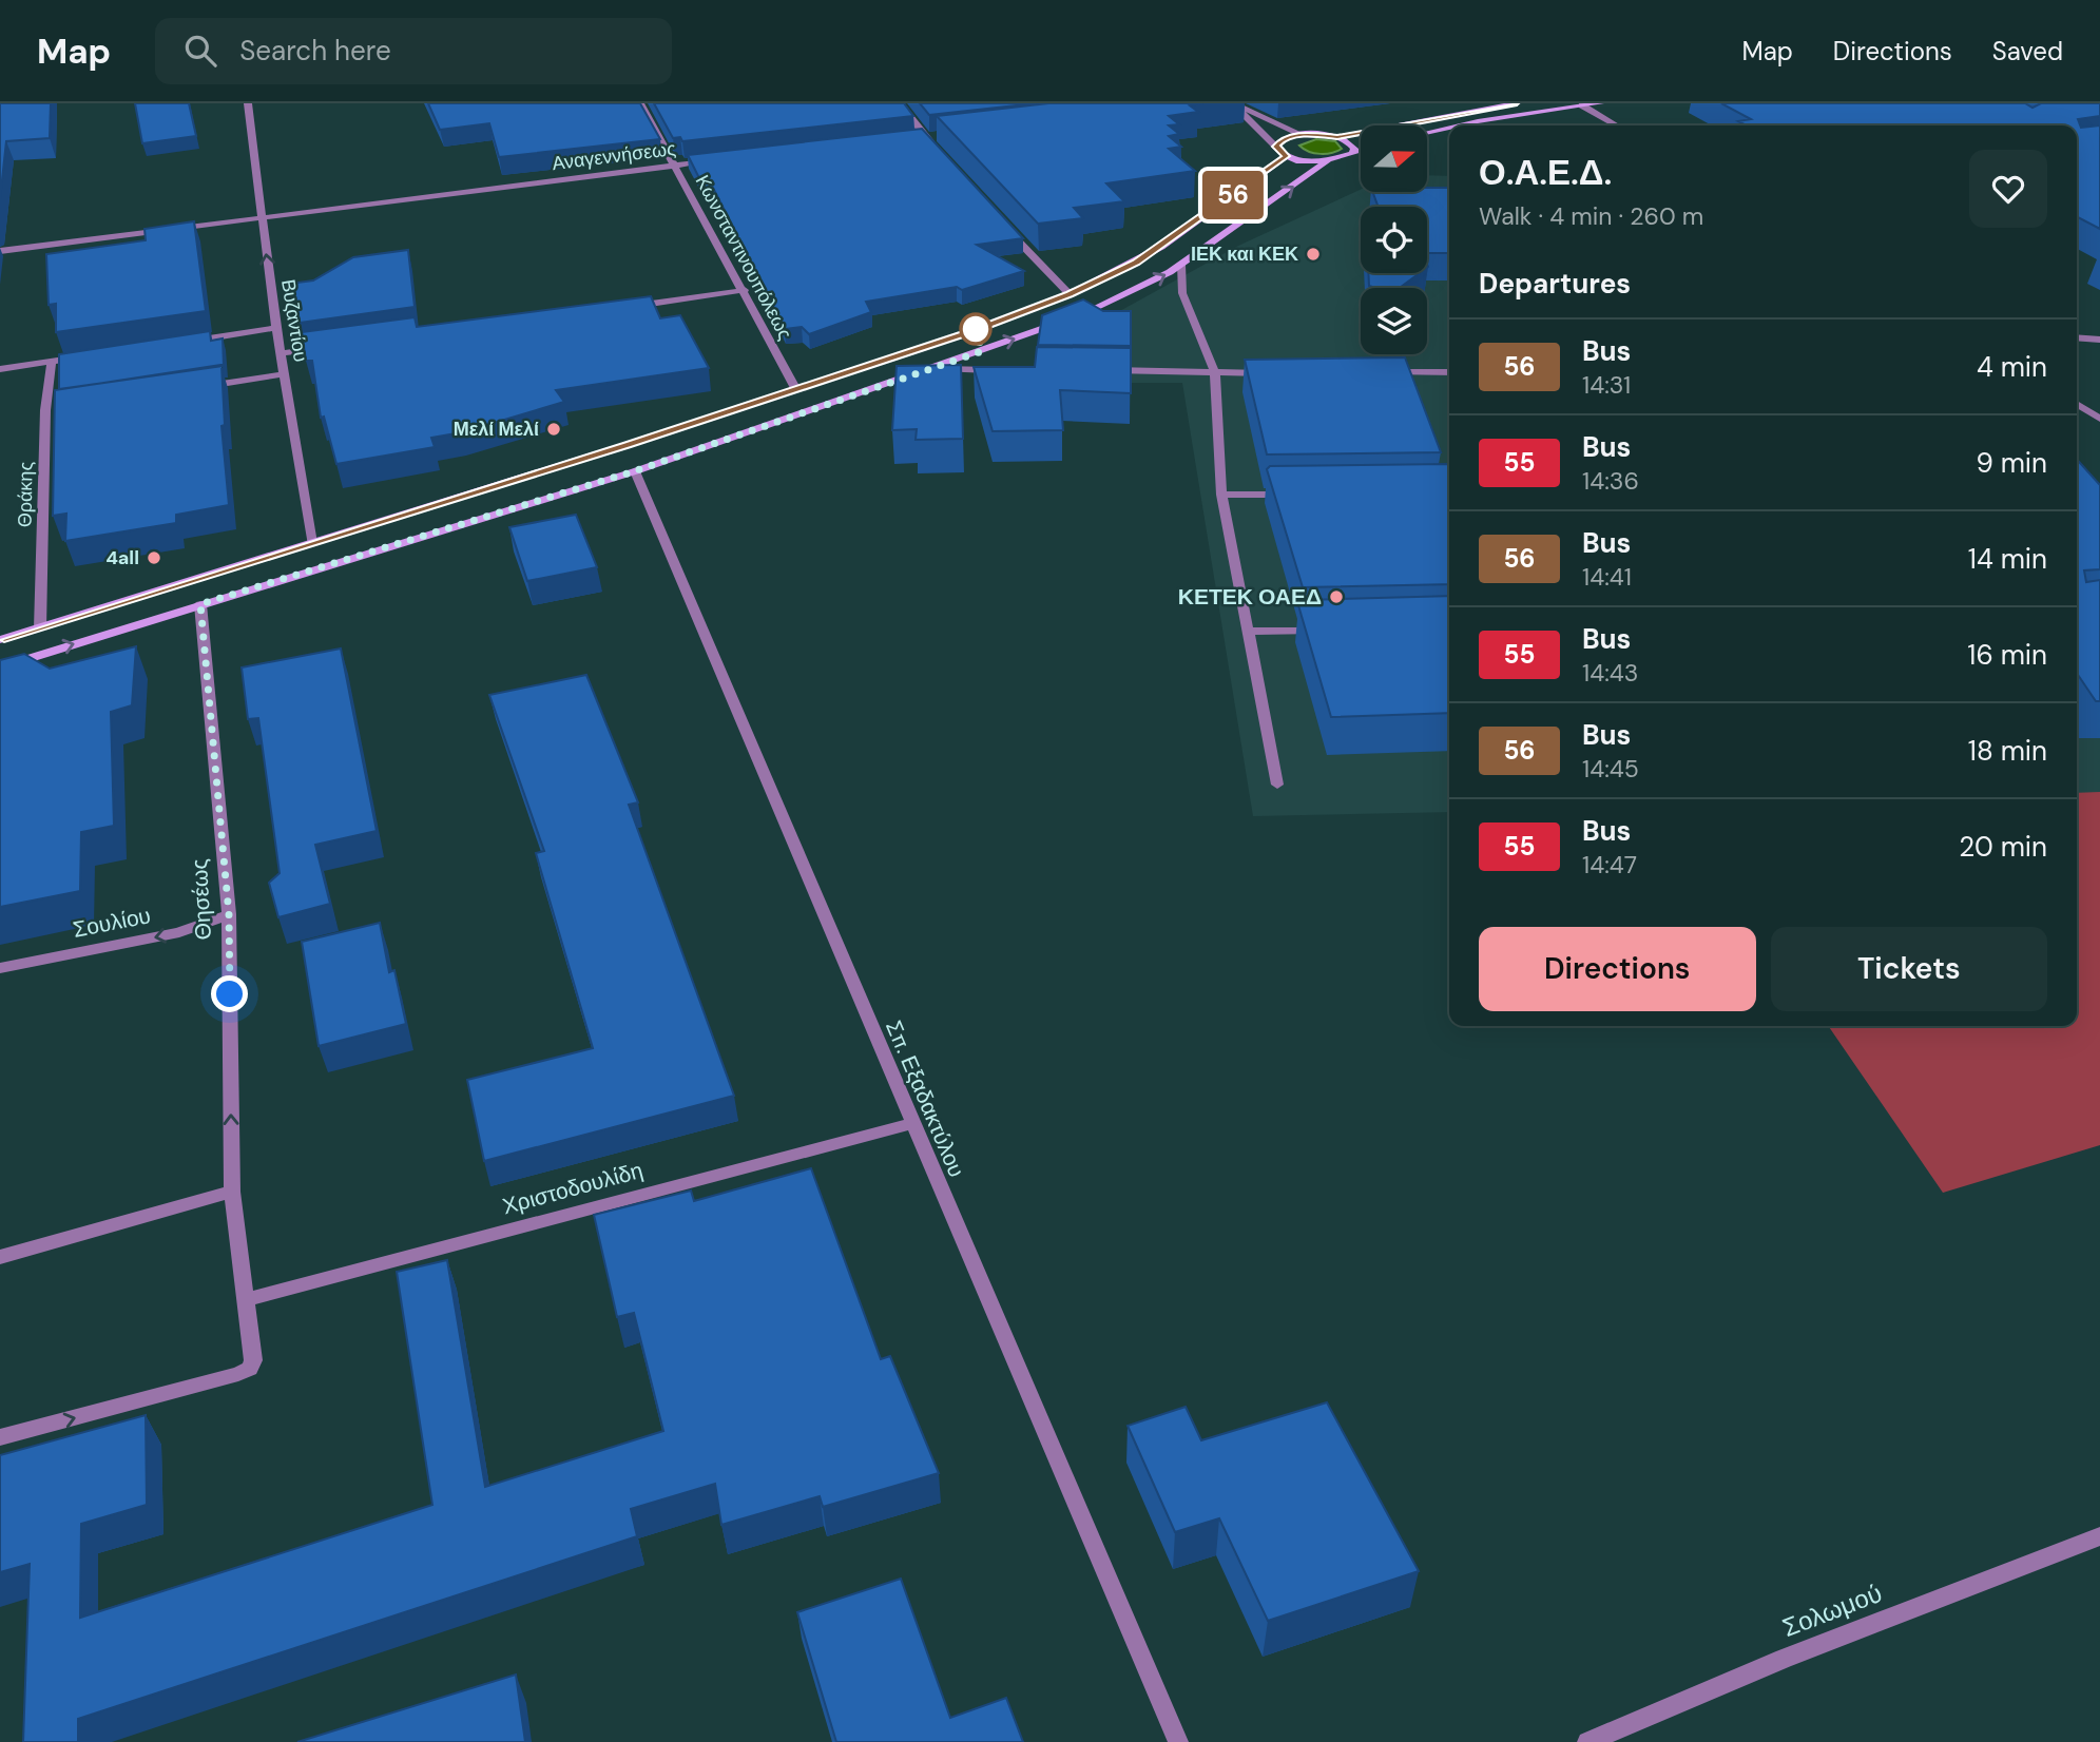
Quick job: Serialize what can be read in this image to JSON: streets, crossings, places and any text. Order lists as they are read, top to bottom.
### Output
{
  "streets": {
    "street": [
      "Αναγεννήσεως",
      "Κωνσταντινουπόλεως",
      "Βυζαντίου",
      "Θράκης",
      "Θησέως",
      "Σουλίου",
      "Σπ. Εξαδακτύλου",
      "Χριστοδουλίδη",
      "Σολωμού"
    ]
  },
  "crossings": [
    ["Αναγεννήσεως", "Κωνσταντινουπόλεως"],
    ["Αναγεννήσεως", "Βυζαντίου"],
    ["Θησέως", "Σουλίου"],
    ["Θησέως", "Χριστοδουλίδη"],
    ["Σπ. Εξαδακτύλου", "Χριστοδουλίδη"]
  ],
  "one_way": ["Σουλίου"],
  "places": [
    "ΙΕΚ και ΚΕΚ",
    "Μελί Μελί",
    "4all",
    "ΚΕΤΕΚ ΟΑΕΔ"
  ],
  "lines": ["bus line 56"],
  "north": "right",
  "page": {
    "header": "Map",
    "search": "Search here",
    "nav": ["Map", "Directions", "Saved"],
    "on_map": "56",
    "heading": [
      ["Ο.Α.Ε.Δ.", "Walk · 4 min · 260 m"],
      "Departures"
    ],
    "list": [
      {
        "mark": "56",
        "name": "Bus",
        "note": "14:31",
        "value": "4 min"
      },
      {
        "mark": "55",
        "name": "Bus",
        "note": "14:36",
        "value": "9 min"
      },
      {
        "mark": "56",
        "name": "Bus",
        "note": "14:41",
        "value": "14 min"
      },
      {
        "mark": "55",
        "name": "Bus",
        "note": "14:43",
        "value": "16 min"
      },
      {
        "mark": "56",
        "name": "Bus",
        "note": "14:45",
        "value": "18 min"
      },
      {
        "mark": "55",
        "name": "Bus",
        "note": "14:47",
        "value": "20 min"
      }
    ],
    "buttons": ["Directions", "Tickets"]
  }
}
